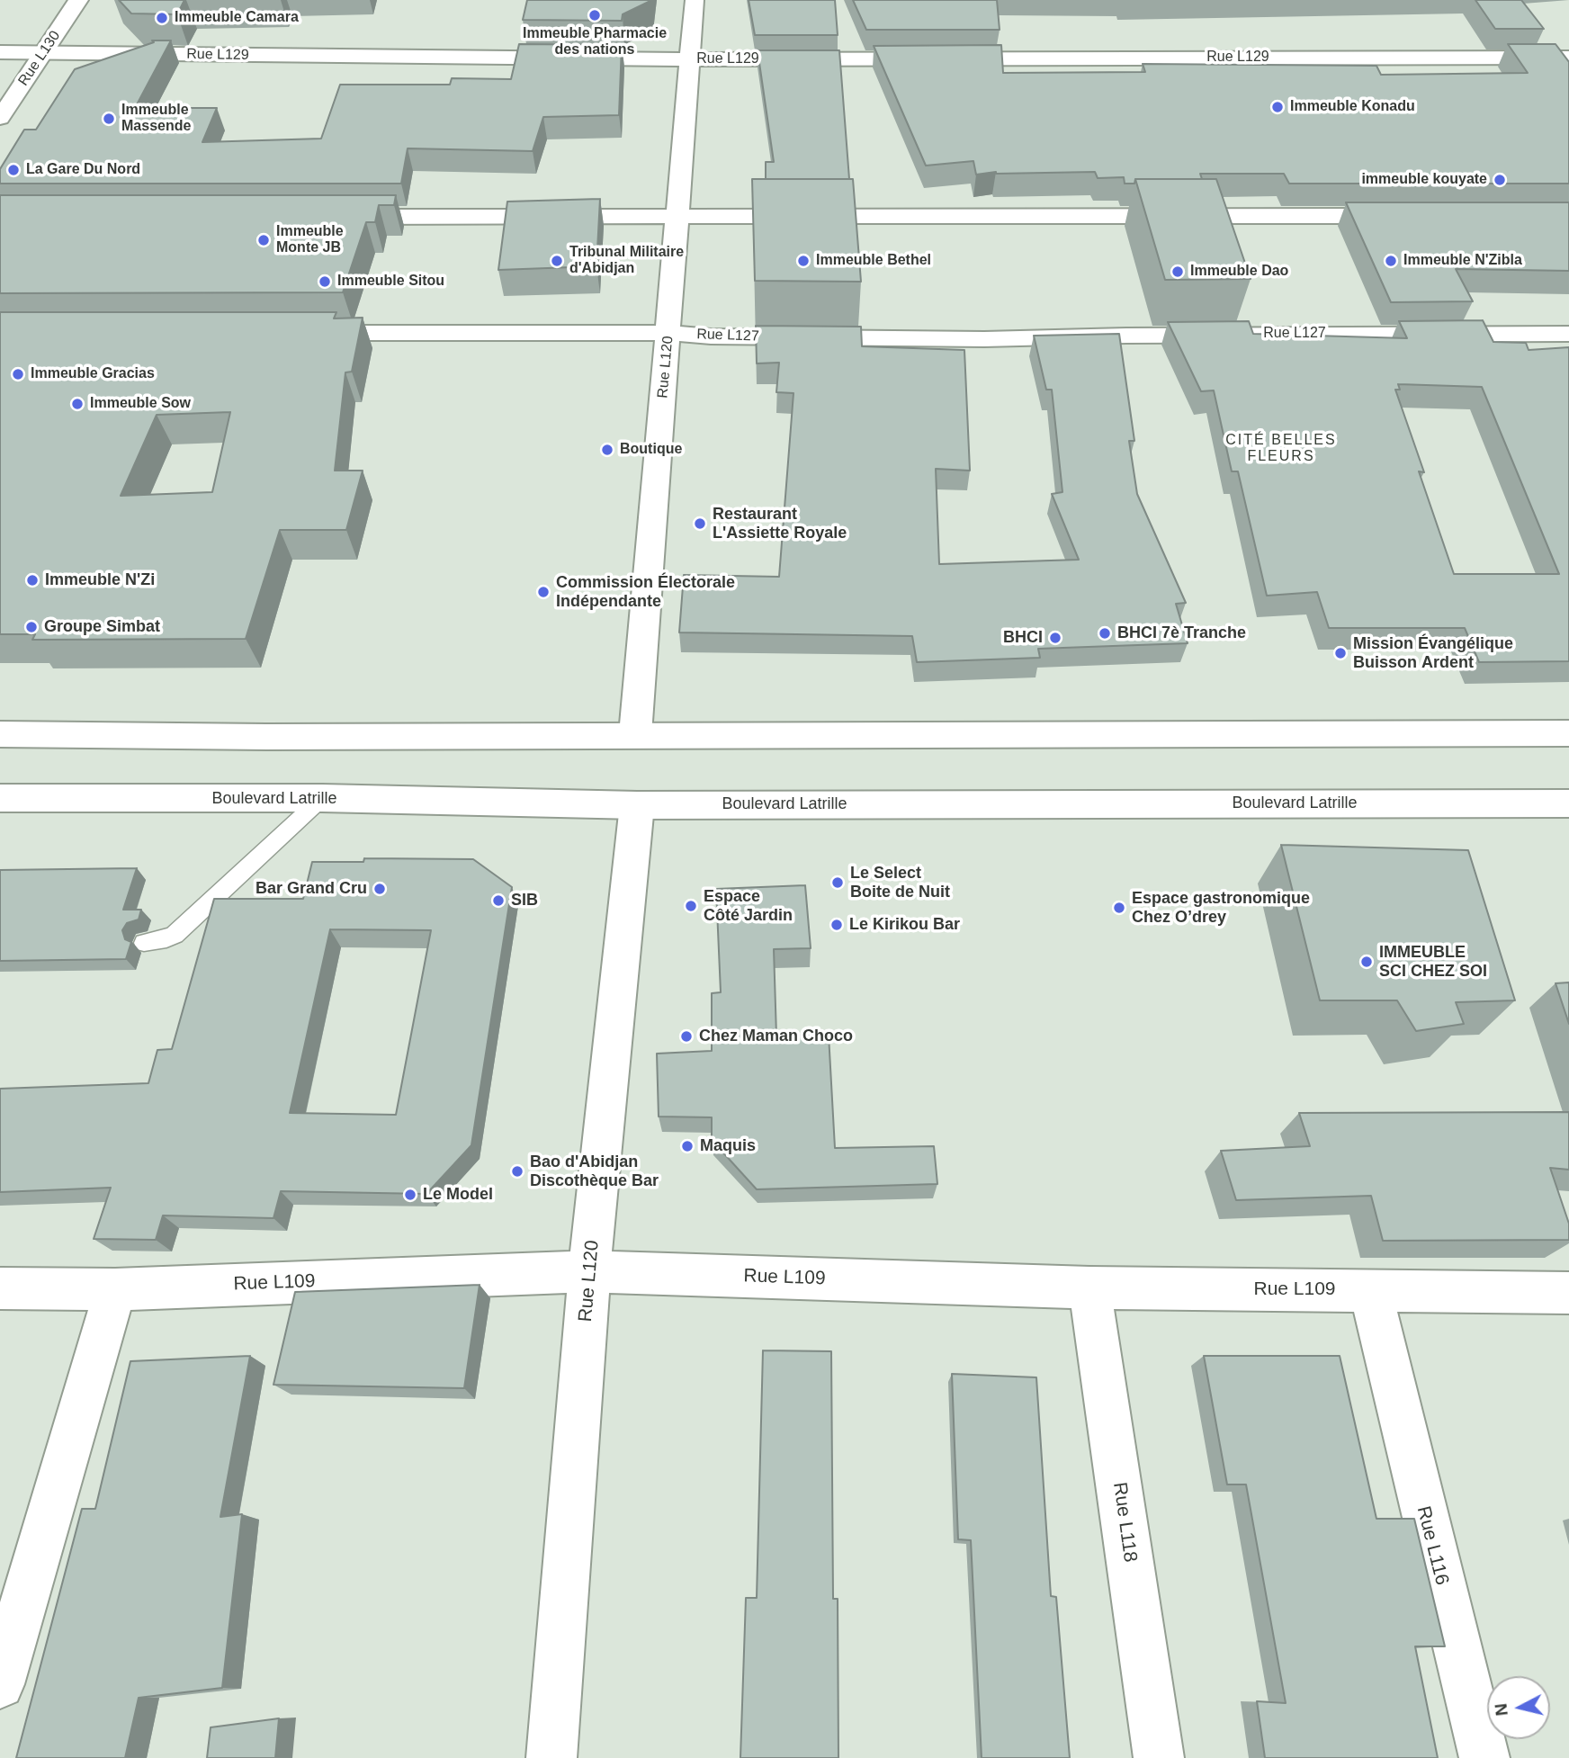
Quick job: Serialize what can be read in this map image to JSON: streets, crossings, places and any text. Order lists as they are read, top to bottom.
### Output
{
  "streets": {
    "street": [
      "Rue L129",
      "Rue L130",
      "Rue L127",
      "Rue L120",
      "Boulevard Latrille",
      "Rue L109",
      "Rue L118",
      "Rue L116"
    ]
  },
  "crossings": [
    ["Rue L129", "Rue L130"],
    ["Rue L129", "Rue L120"],
    ["Rue L127", "Rue L120"],
    ["Rue L120", "Boulevard Latrille"],
    ["Rue L120", "Rue L109"],
    ["Rue L109", "Rue L118"],
    ["Rue L109", "Rue L116"]
  ],
  "districts": ["CITÉ BELLES FLEURS"],
  "places": [
    "Immeuble Pharmacie des nations",
    "Immeuble Camara",
    "Immeuble Konadu",
    "Immeuble Massende",
    "La Gare Du Nord",
    "immeuble kouyate",
    "Immeuble Monte JB",
    "Tribunal Militaire d'Abidjan",
    "Immeuble Bethel",
    "Immeuble N'Zibla",
    "Immeuble Dao",
    "Immeuble Sitou",
    "Immeuble Gracias",
    "Immeuble Sow",
    "Boutique",
    "Restaurant L'Assiette Royale",
    "Immeuble N'Zi",
    "Commission Électorale Indépendante",
    "Groupe Simbat",
    "BHCI 7è Tranche",
    "BHCI",
    "Mission Évangélique Buisson Ardent",
    "Le Select Boite de Nuit",
    "Bar Grand Cru",
    "SIB",
    "Espace Côté Jardin",
    "Espace gastronomique Chez O’drey",
    "Le Kirikou Bar",
    "IMMEUBLE SCI CHEZ SOI",
    "Chez Maman Choco",
    "Maquis",
    "Bao d'Abidjan Discothèque Bar",
    "Le Model"
  ],
  "north": "left"
}
